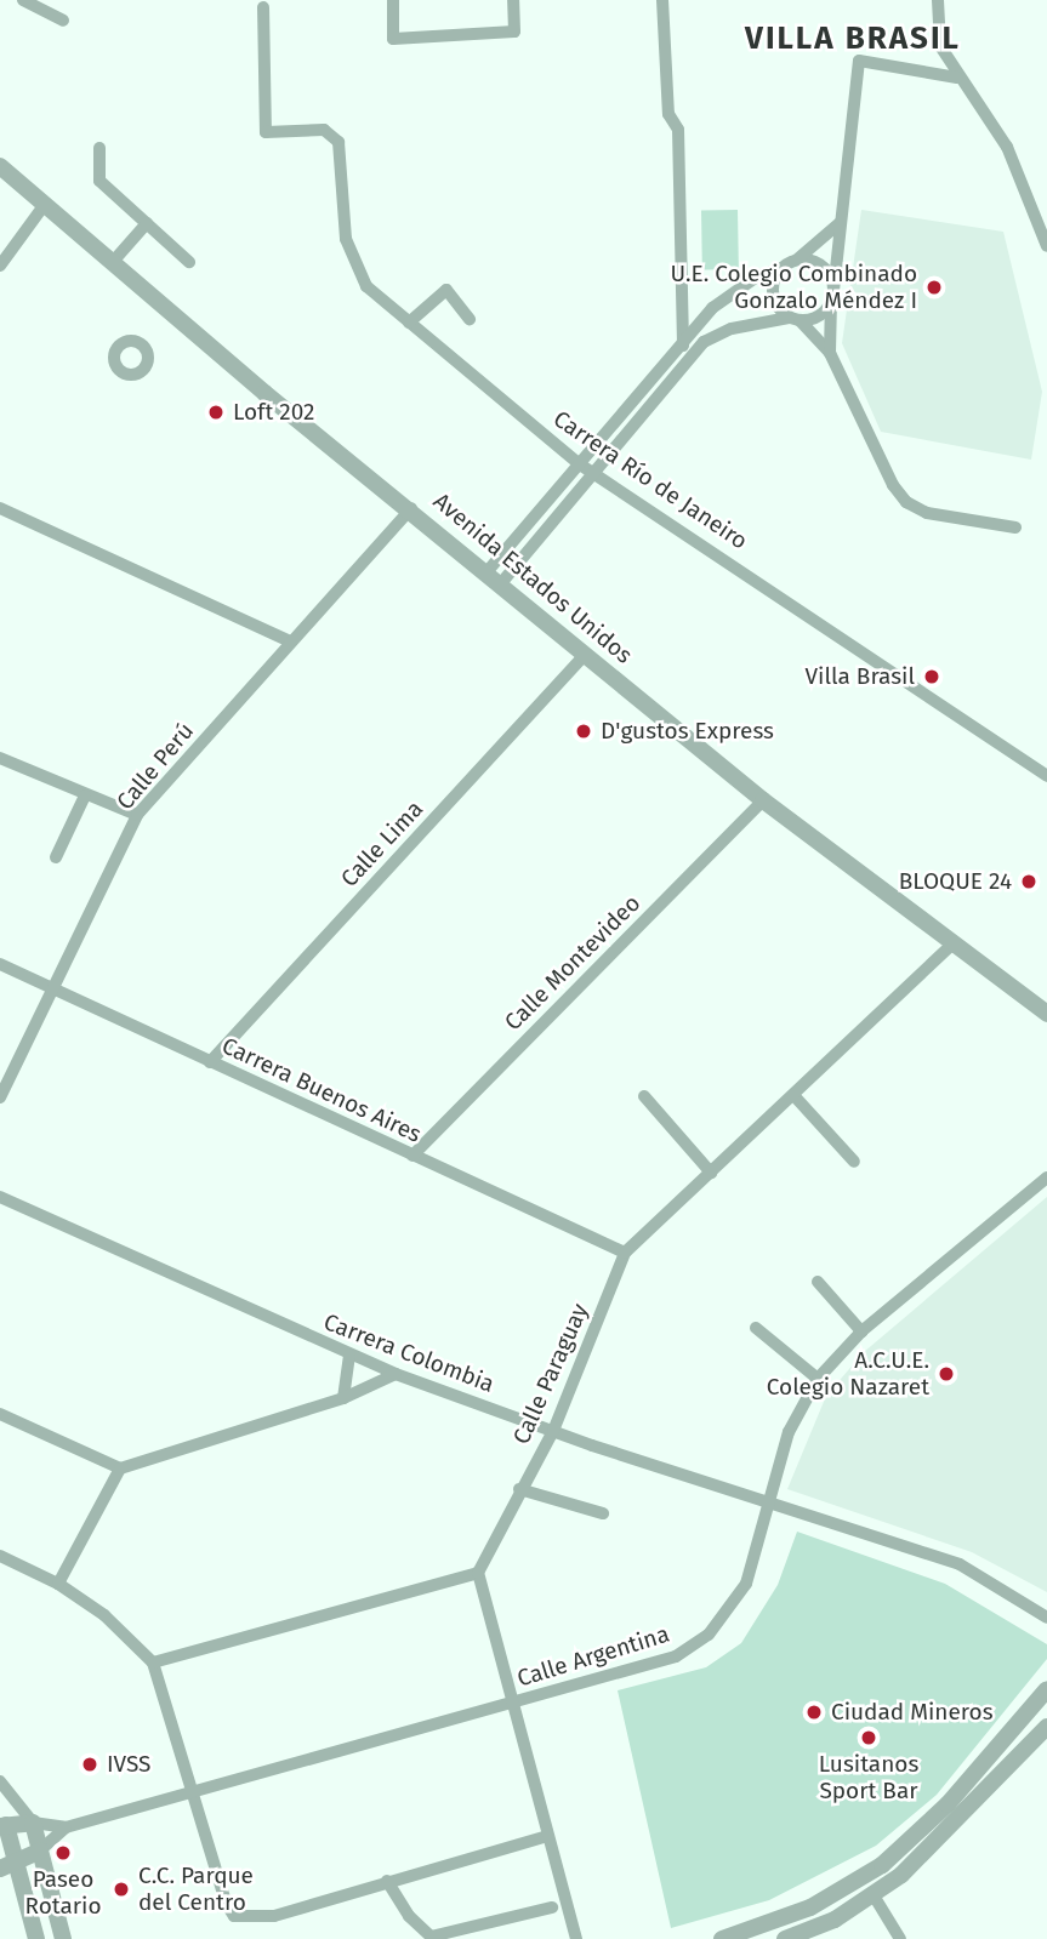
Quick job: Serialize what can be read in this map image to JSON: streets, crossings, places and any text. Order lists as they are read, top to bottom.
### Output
{
  "streets": {
    "street": [
      "Carrera Río de Janeiro",
      "Avenida Estados Unidos",
      "Calle Perú",
      "Calle Lima",
      "Calle Montevideo",
      "Carrera Buenos Aires",
      "Carrera Colombia",
      "Calle Paraguay",
      "Calle Argentina"
    ]
  },
  "crossings": [
    ["Avenida Estados Unidos", "Calle Perú"],
    ["Avenida Estados Unidos", "Calle Lima"],
    ["Avenida Estados Unidos", "Calle Montevideo"],
    ["Avenida Estados Unidos", "Calle Paraguay"],
    ["Calle Perú", "Carrera Buenos Aires"],
    ["Calle Lima", "Carrera Buenos Aires"],
    ["Calle Montevideo", "Carrera Buenos Aires"],
    ["Carrera Buenos Aires", "Calle Paraguay"],
    ["Carrera Colombia", "Calle Paraguay"],
    ["Carrera Colombia", "Calle Argentina"]
  ],
  "districts": ["VILLA BRASIL"],
  "places": [
    "U.E. Colegio Combinado Gonzalo Méndez I",
    "Loft 202",
    "Villa Brasil",
    "D'gustos Express",
    "BLOQUE 24",
    "A.C.U.E. Colegio Nazaret",
    "Ciudad Mineros",
    "Lusitanos Sport Bar",
    "IVSS",
    "Paseo Rotario",
    "C.C. Parque del Centro"
  ]
}
